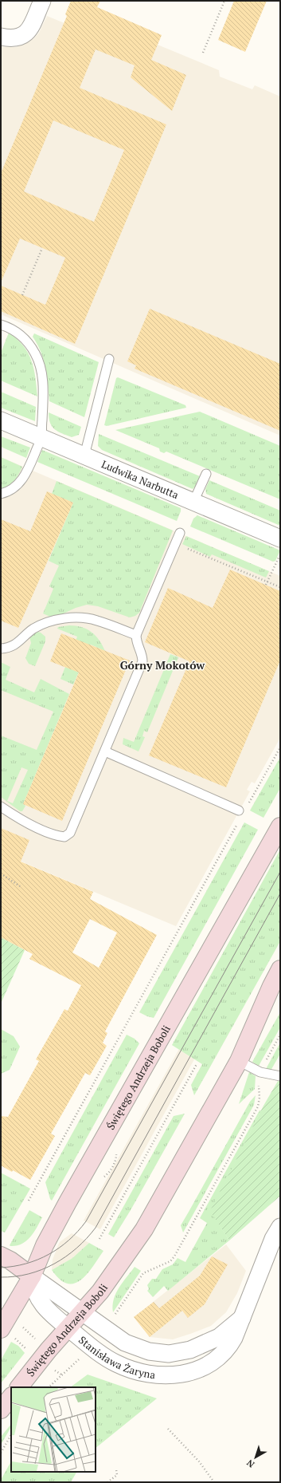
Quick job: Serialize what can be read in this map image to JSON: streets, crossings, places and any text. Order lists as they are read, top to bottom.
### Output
{
  "streets": {
    "main road": ["Świętego Andrzeja Boboli"],
    "street": ["Ludwika Narbutta", "Stanisława Żaryna"]
  },
  "crossings": [
    ["Świętego Andrzeja Boboli", "Stanisława Żaryna"]
  ],
  "districts": ["Górny Mokotów"],
  "north": "bottom left"
}
